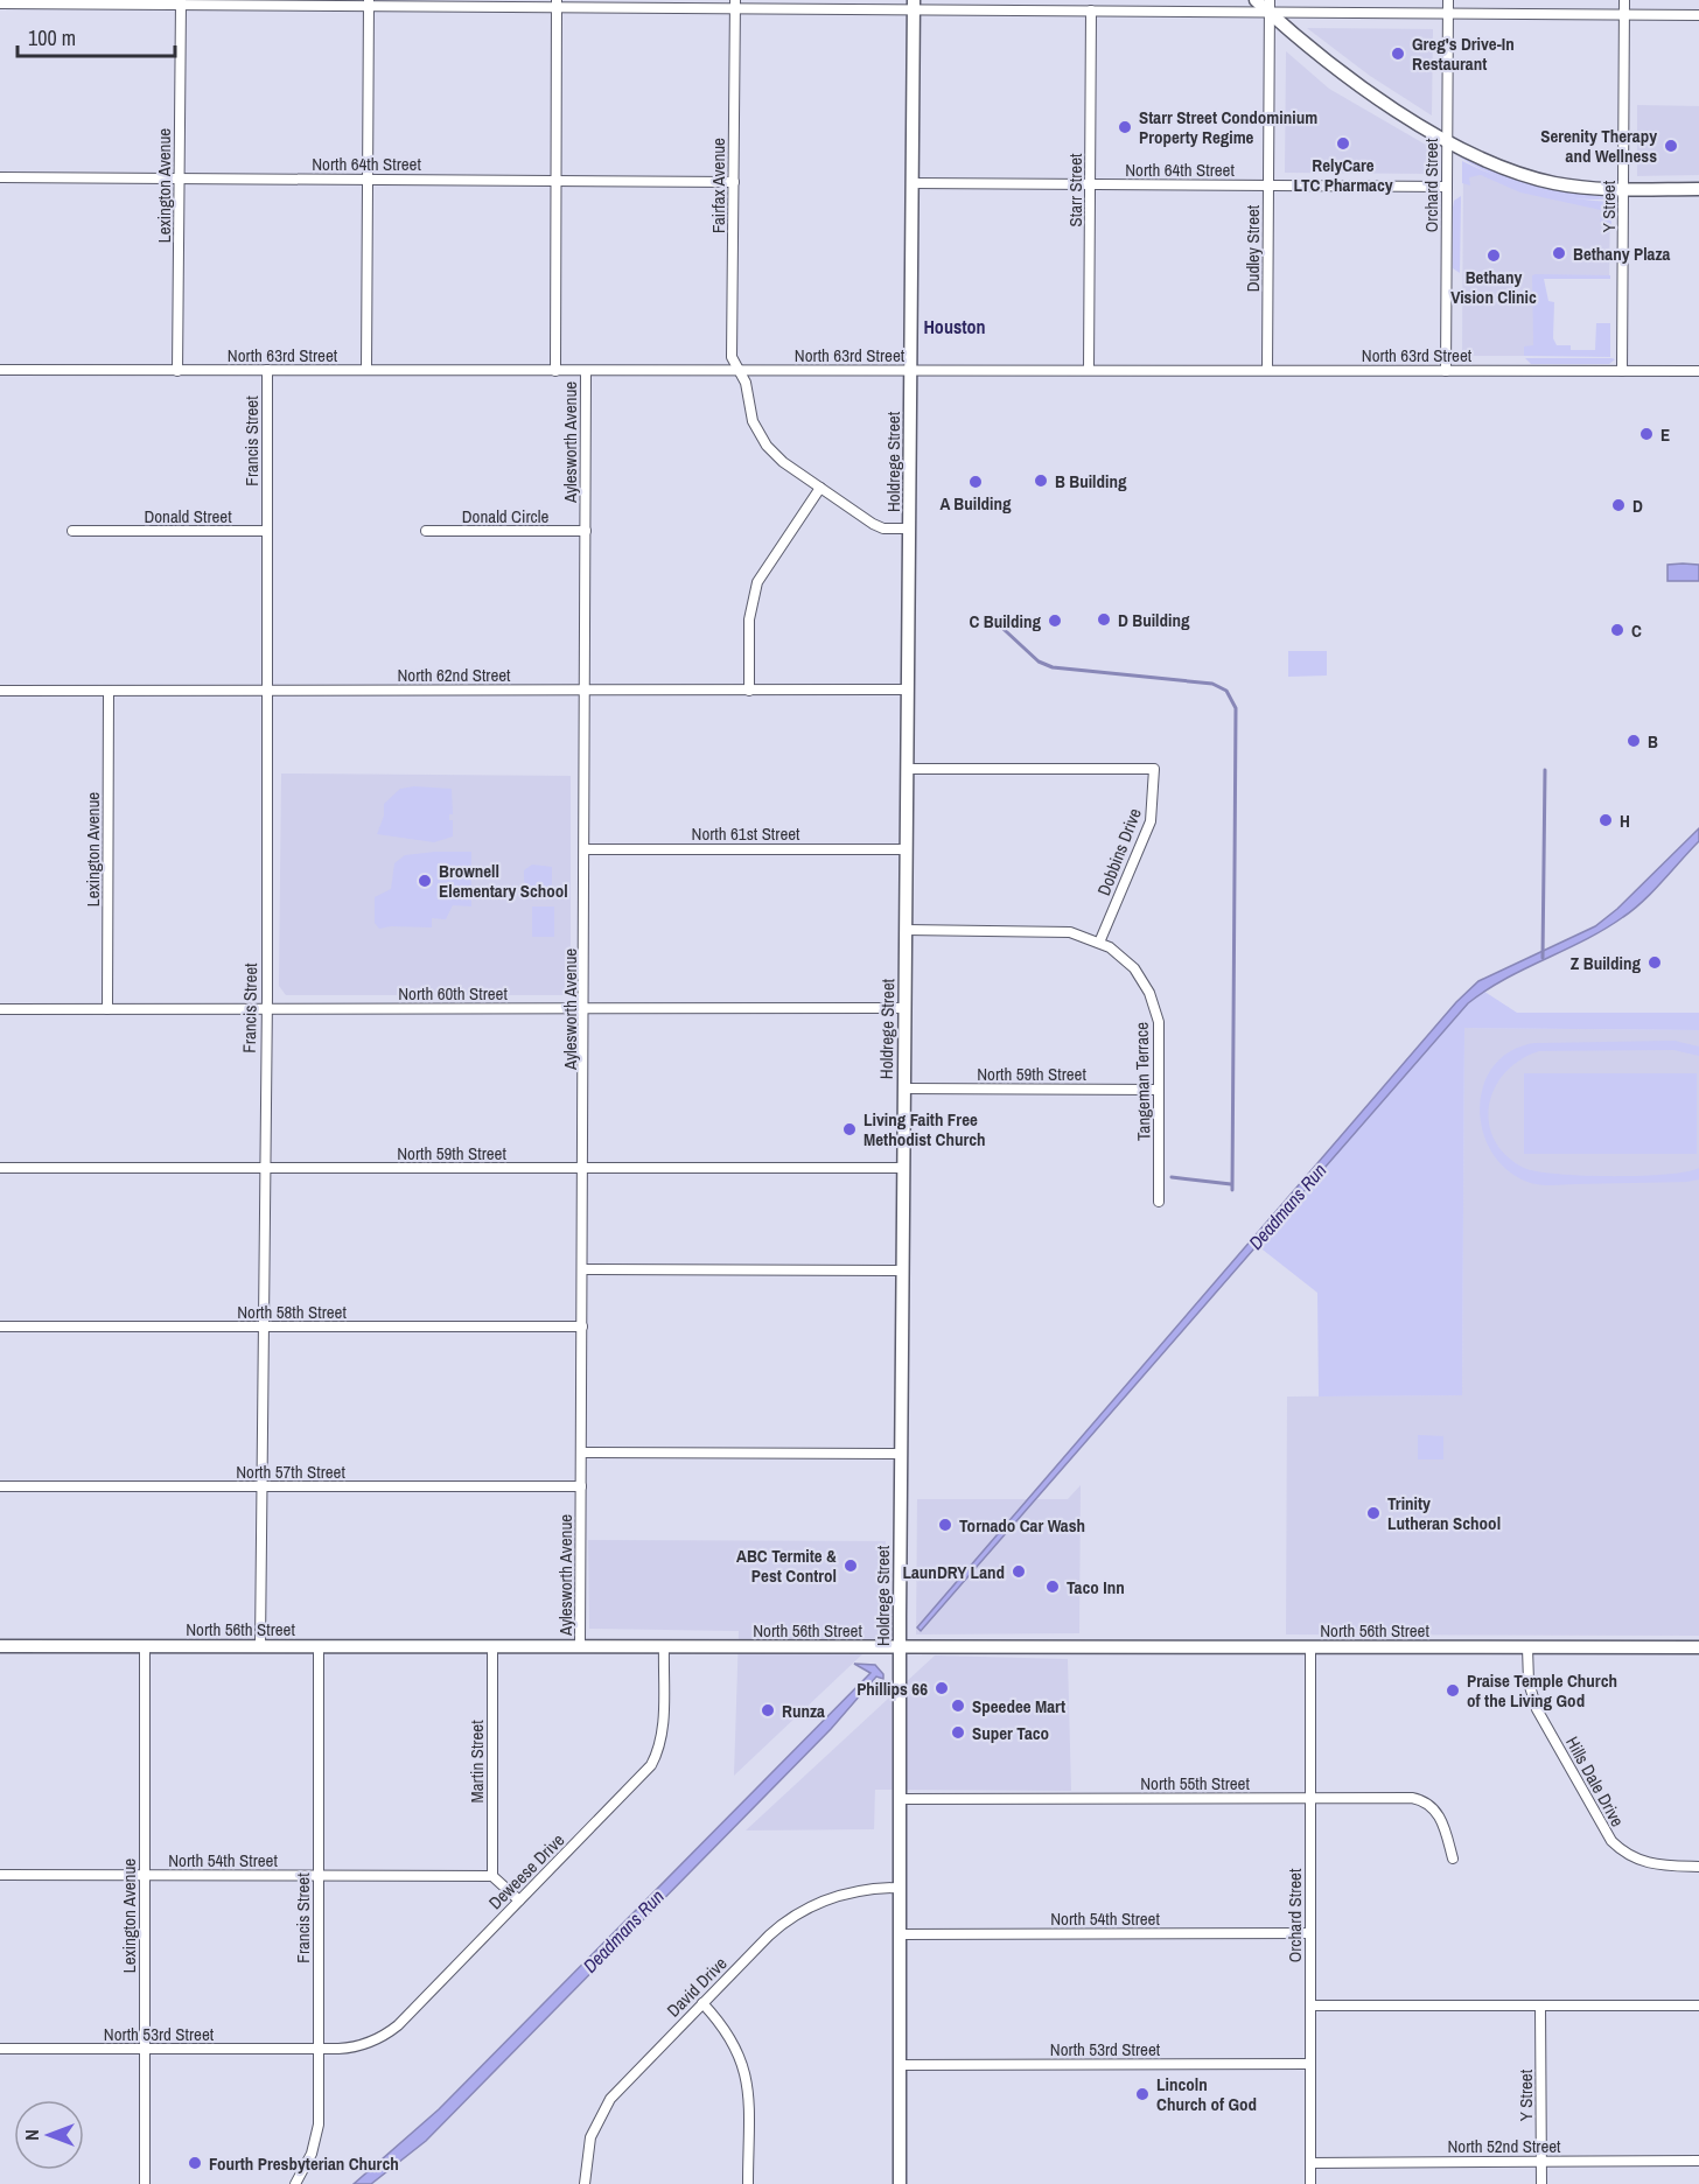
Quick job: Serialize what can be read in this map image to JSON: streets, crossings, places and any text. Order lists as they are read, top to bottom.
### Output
{
  "streets": {
    "main road": ["Holdrege Street", "North 56th Street"],
    "street": [
      "North 64th Street",
      "Lexington Avenue",
      "Fairfax Avenue",
      "Orchard Street",
      "Starr Street",
      "Y Street",
      "Dudley Street",
      "North 63rd Street",
      "Francis Street",
      "Aylesworth Avenue",
      "Donald Street",
      "Donald Circle",
      "North 62nd Street",
      "North 61st Street",
      "Dobbins Drive",
      "North 60th Street",
      "North 59th Street",
      "Tangeman Terrace",
      "North 58th Street",
      "North 57th Street",
      "Martin Street",
      "Hills Dale Drive",
      "North 55th Street",
      "North 54th Street",
      "Deweese Drive",
      "David Drive",
      "North 53rd Street",
      "North 52nd Street"
    ]
  },
  "crossings": [
    ["North 64th Street", "Lexington Avenue"],
    ["North 64th Street", "Fairfax Avenue"],
    ["North 64th Street", "Orchard Street"],
    ["North 64th Street", "Starr Street"],
    ["North 64th Street", "Dudley Street"],
    ["North 64th Street", "Aylesworth Avenue"],
    ["North 64th Street", "Holdrege Street"],
    ["Lexington Avenue", "North 63rd Street"],
    ["Lexington Avenue", "North 62nd Street"],
    ["Lexington Avenue", "North 60th Street"],
    ["Lexington Avenue", "North 56th Street"],
    ["Lexington Avenue", "North 54th Street"],
    ["Lexington Avenue", "North 53rd Street"],
    ["Fairfax Avenue", "North 63rd Street"],
    ["Fairfax Avenue", "Holdrege Street"],
    ["Orchard Street", "North 63rd Street"],
    ["Orchard Street", "North 56th Street"],
    ["Orchard Street", "North 55th Street"],
    ["Orchard Street", "North 54th Street"],
    ["Orchard Street", "North 53rd Street"],
    ["Orchard Street", "North 52nd Street"],
    ["Starr Street", "North 63rd Street"],
    ["Y Street", "North 63rd Street"],
    ["Y Street", "North 52nd Street"],
    ["Dudley Street", "North 63rd Street"],
    ["North 63rd Street", "Francis Street"],
    ["North 63rd Street", "Aylesworth Avenue"],
    ["North 63rd Street", "Holdrege Street"],
    ["Francis Street", "Donald Street"],
    ["Francis Street", "North 62nd Street"],
    ["Francis Street", "North 60th Street"],
    ["Francis Street", "North 59th Street"],
    ["Francis Street", "North 58th Street"],
    ["Francis Street", "North 57th Street"],
    ["Francis Street", "North 56th Street"],
    ["Francis Street", "North 54th Street"],
    ["Francis Street", "Deweese Drive"],
    ["Francis Street", "North 53rd Street"],
    ["Aylesworth Avenue", "Donald Circle"],
    ["Aylesworth Avenue", "North 62nd Street"],
    ["Aylesworth Avenue", "North 61st Street"],
    ["Aylesworth Avenue", "North 60th Street"],
    ["Aylesworth Avenue", "North 59th Street"],
    ["Aylesworth Avenue", "North 58th Street"],
    ["Aylesworth Avenue", "North 57th Street"],
    ["Aylesworth Avenue", "North 56th Street"],
    ["Holdrege Street", "North 62nd Street"],
    ["Holdrege Street", "North 61st Street"],
    ["Holdrege Street", "Dobbins Drive"],
    ["Holdrege Street", "North 60th Street"],
    ["Holdrege Street", "North 59th Street"],
    ["Holdrege Street", "North 56th Street"],
    ["Holdrege Street", "North 55th Street"],
    ["Holdrege Street", "North 54th Street"],
    ["Holdrege Street", "David Drive"],
    ["Holdrege Street", "North 53rd Street"],
    ["Dobbins Drive", "Tangeman Terrace"],
    ["North 59th Street", "Tangeman Terrace"],
    ["North 56th Street", "Martin Street"],
    ["North 56th Street", "Hills Dale Drive"],
    ["North 56th Street", "Deweese Drive"],
    ["Martin Street", "North 54th Street"],
    ["Deweese Drive", "North 53rd Street"]
  ],
  "districts": ["Houston"],
  "water": ["Deadmans Run"],
  "places": [
    "Greg's Drive-In Restaurant",
    "Starr Street Condominium Property Regime",
    "RelyCare LTC Pharmacy",
    "Serenity Therapy and Wellness",
    "Bethany Plaza",
    "Bethany Vision Clinic",
    "E",
    "B Building",
    "A Building",
    "D",
    "D Building",
    "C Building",
    "C",
    "B",
    "H",
    "Brownell Elementary School",
    "Z Building",
    "Living Faith Free Methodist Church",
    "Trinity Lutheran School",
    "Tornado Car Wash",
    "ABC Termite & Pest Control",
    "LaunDRY Land",
    "Taco Inn",
    "Phillips 66",
    "Praise Temple Church of the Living God",
    "Speedee Mart",
    "Runza",
    "Super Taco",
    "Lincoln Church of God",
    "Fourth Presbyterian Church"
  ],
  "scale_bar": "100 m",
  "north": "left"
}
